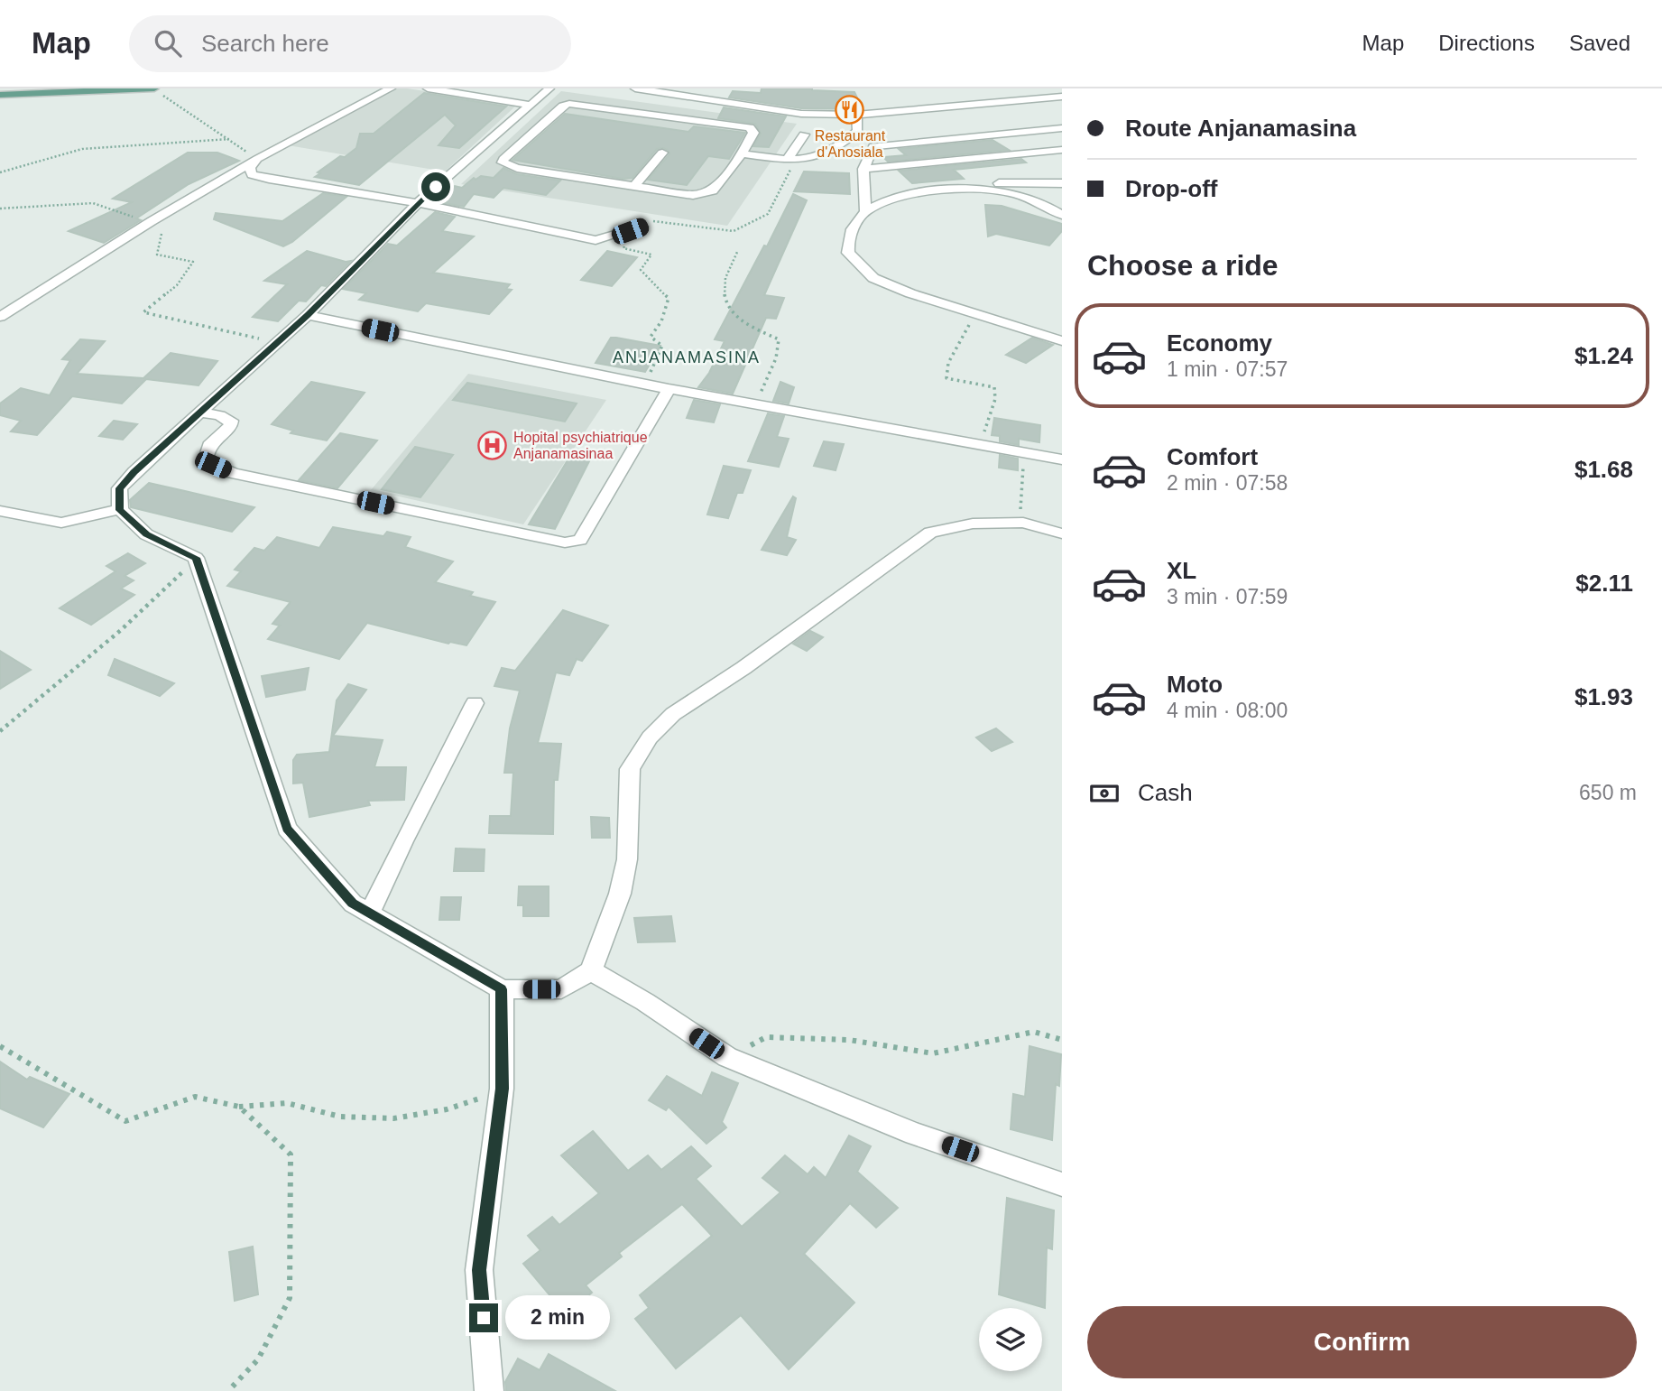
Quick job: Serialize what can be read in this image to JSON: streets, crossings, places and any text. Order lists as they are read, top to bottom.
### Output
{
  "districts": ["ANJANAMASINA"],
  "places": {
    "restaurant": ["Restaurant d'Anosiala"],
    "hospital": ["Hopital psychiatrique Anjanamasinaa"]
  },
  "page": {
    "header": "Map",
    "search": "Search here",
    "nav": ["Map", "Directions", "Saved"],
    "banner": ["Route Anjanamasina", "Drop-off"],
    "heading": "Choose a ride",
    "list": [
      {
        "name": "Economy",
        "note": "1 min · 07:57",
        "value": "$1.24"
      },
      {
        "name": "Comfort",
        "note": "2 min · 07:58",
        "value": "$1.68"
      },
      {
        "name": "XL",
        "note": "3 min · 07:59",
        "value": "$2.11"
      },
      {
        "name": "Moto",
        "note": "4 min · 08:00",
        "value": "$1.93"
      }
    ],
    "pay": ["Cash", "650 m"],
    "buttons": "Confirm",
    "bubble": "2 min"
  }
}
